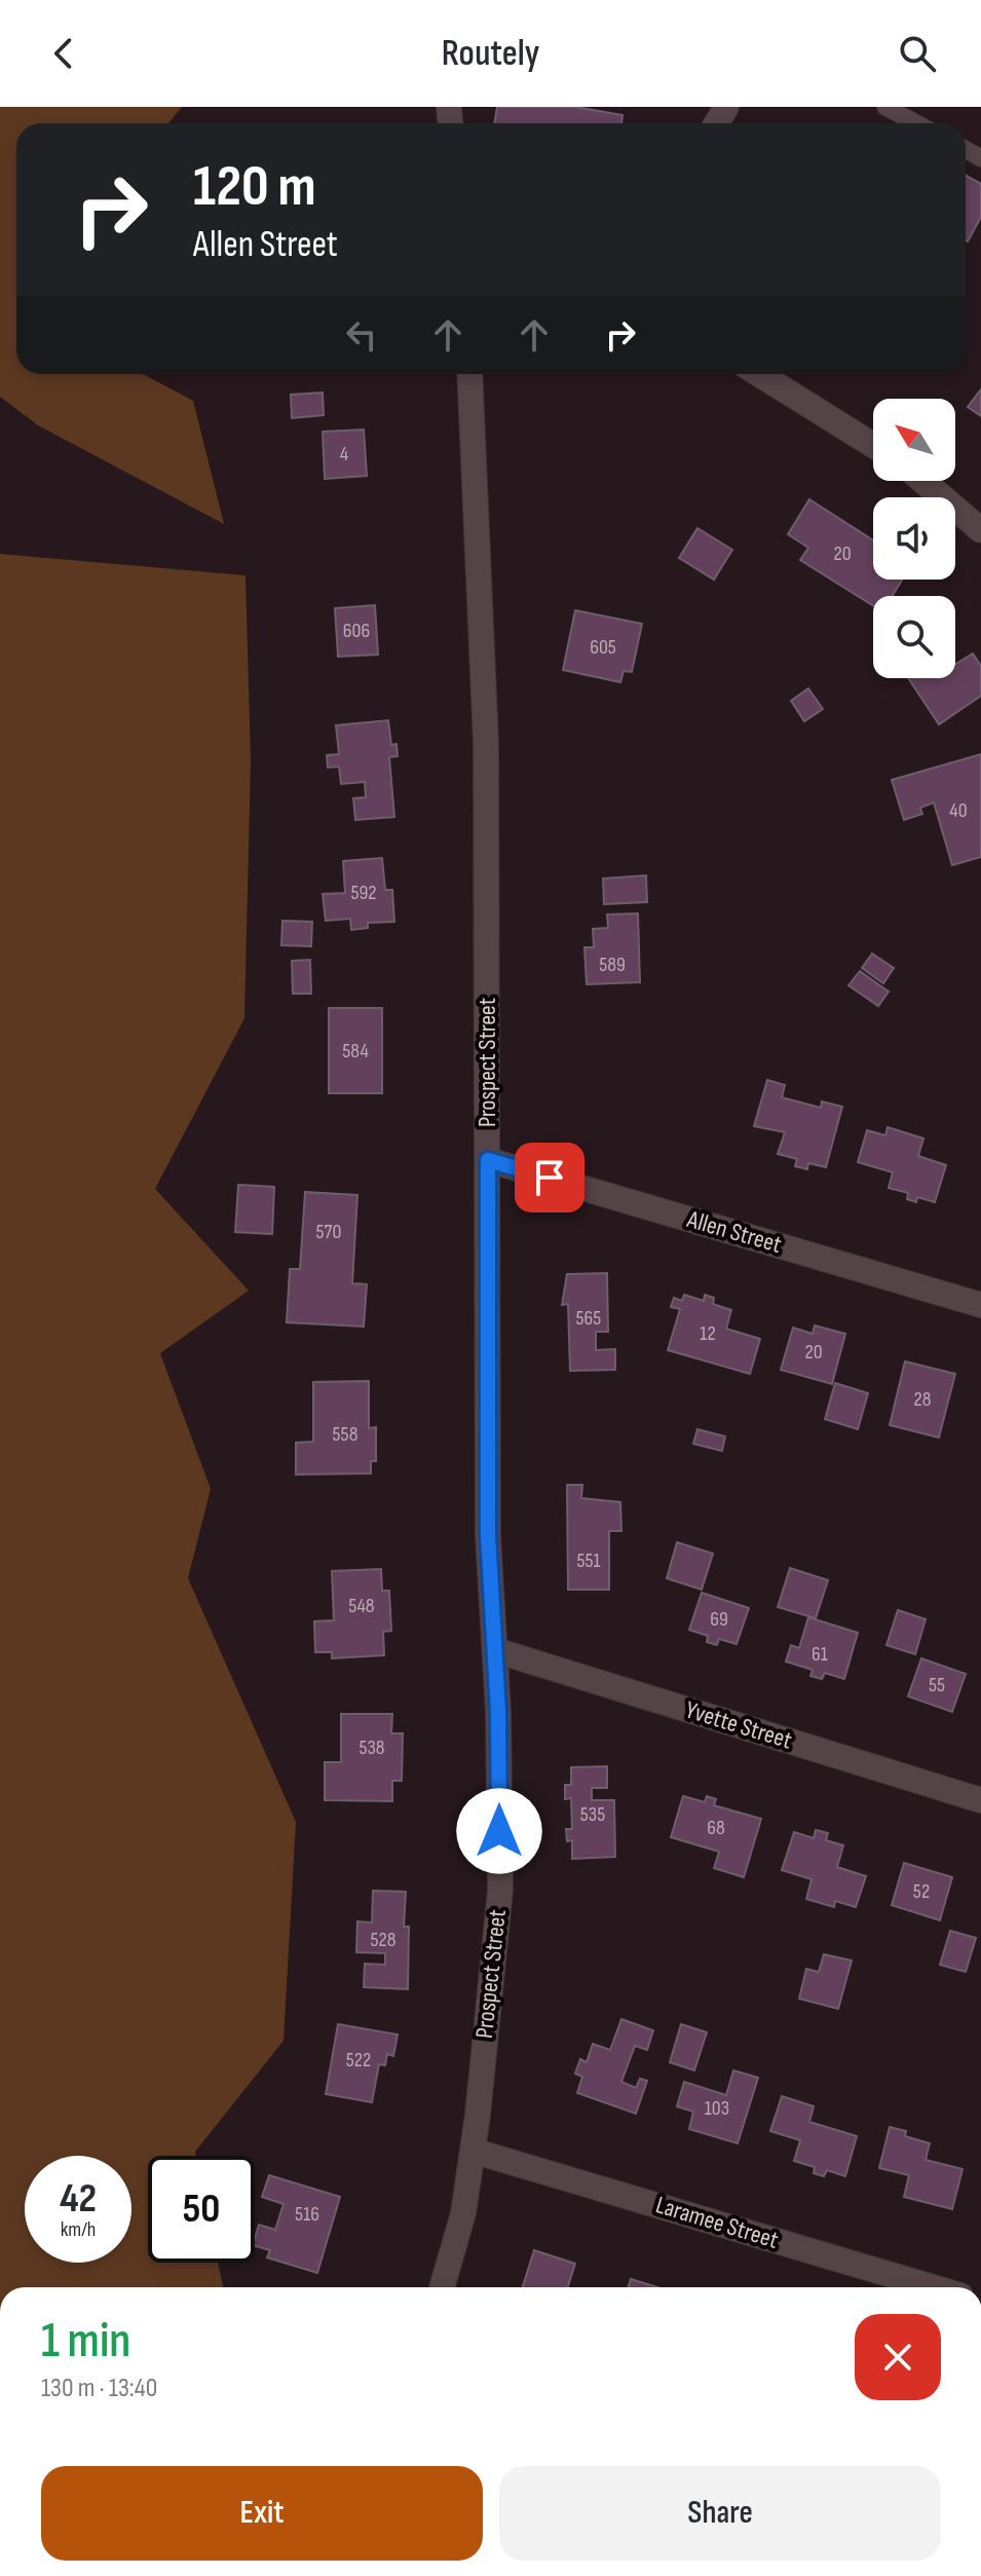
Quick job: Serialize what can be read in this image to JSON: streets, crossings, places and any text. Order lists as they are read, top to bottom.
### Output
{
  "streets": {
    "main road": [
      "Prospect Street",
      "Allen Street",
      "Yvette Street",
      "Laramee Street"
    ]
  },
  "crossings": [
    ["Prospect Street", "Allen Street"],
    ["Prospect Street", "Yvette Street"],
    ["Prospect Street", "Laramee Street"]
  ],
  "house_numbers": [
    "4",
    "20",
    "606",
    "605",
    "40",
    "592",
    "589",
    "584",
    "570",
    "565",
    "12",
    "20",
    "28",
    "558",
    "551",
    "548",
    "69",
    "61",
    "55",
    "538",
    "535",
    "68",
    "52",
    "528",
    "522",
    "103",
    "516"
  ],
  "north": "top left",
  "page": {
    "header": "Routely",
    "turn": ["120 m", "Allen Street"],
    "speed": "42 km/h",
    "limit": "50",
    "heading": ["1 min", "130 m · 13:40"],
    "buttons": ["Exit", "Share"]
  }
}
